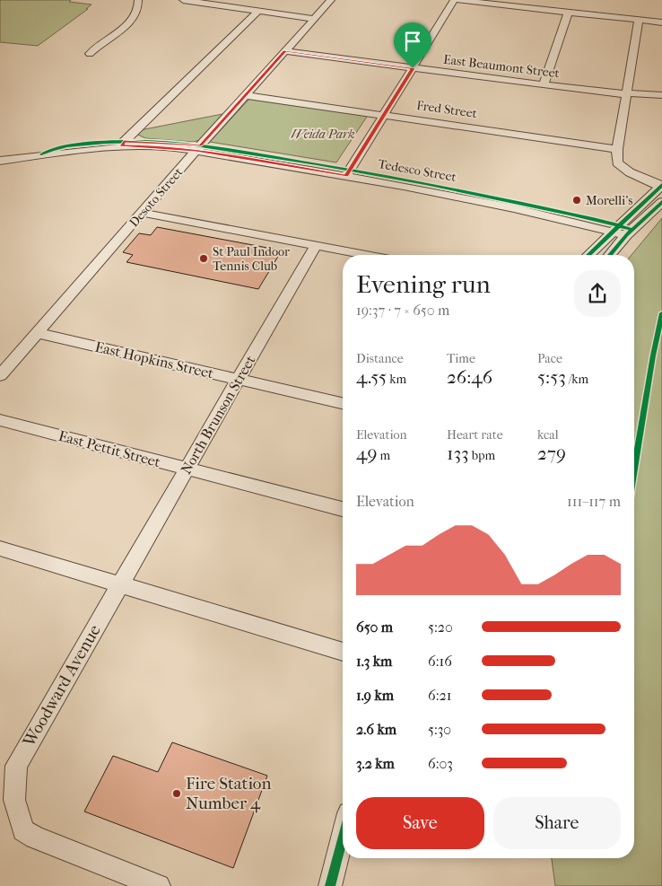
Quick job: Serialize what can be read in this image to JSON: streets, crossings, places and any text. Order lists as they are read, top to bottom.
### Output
{
  "streets": {
    "street": [
      "East Beaumont Street",
      "Fred Street",
      "Tedesco Street",
      "Desoto Street",
      "East Hopkins Street",
      "North Brunson Street",
      "East Pettit Street",
      "Woodward Avenue"
    ]
  },
  "crossings": [
    ["East Beaumont Street", "Desoto Street"],
    ["Fred Street", "Desoto Street"],
    ["Tedesco Street", "Desoto Street"],
    ["Desoto Street", "East Hopkins Street"],
    ["East Hopkins Street", "North Brunson Street"],
    ["North Brunson Street", "East Pettit Street"],
    ["North Brunson Street", "Woodward Avenue"]
  ],
  "parks": ["Weida Park"],
  "places": ["Morelli's", "St Paul Indoor Tennis Club", "Fire Station Number 4"],
  "page": {
    "heading": ["Evening run", "19:37 · 7 × 650 m"],
    "stats": [
      ["Distance", "4.55 km"],
      ["Time", "26:46"],
      ["Pace", "5:53 /km"],
      ["Elevation", "49 m"],
      ["Heart rate", "133 bpm"],
      ["kcal", "279"]
    ],
    "chart": ["Elevation", "111–117 m"],
    "list": [
      {
        "name": "650 m",
        "note": "5:20"
      },
      {
        "name": "1.3 km",
        "note": "6:16"
      },
      {
        "name": "1.9 km",
        "note": "6:21"
      },
      {
        "name": "2.6 km",
        "note": "5:30"
      },
      {
        "name": "3.2 km",
        "note": "6:03"
      }
    ],
    "buttons": ["Save", "Share"]
  }
}
